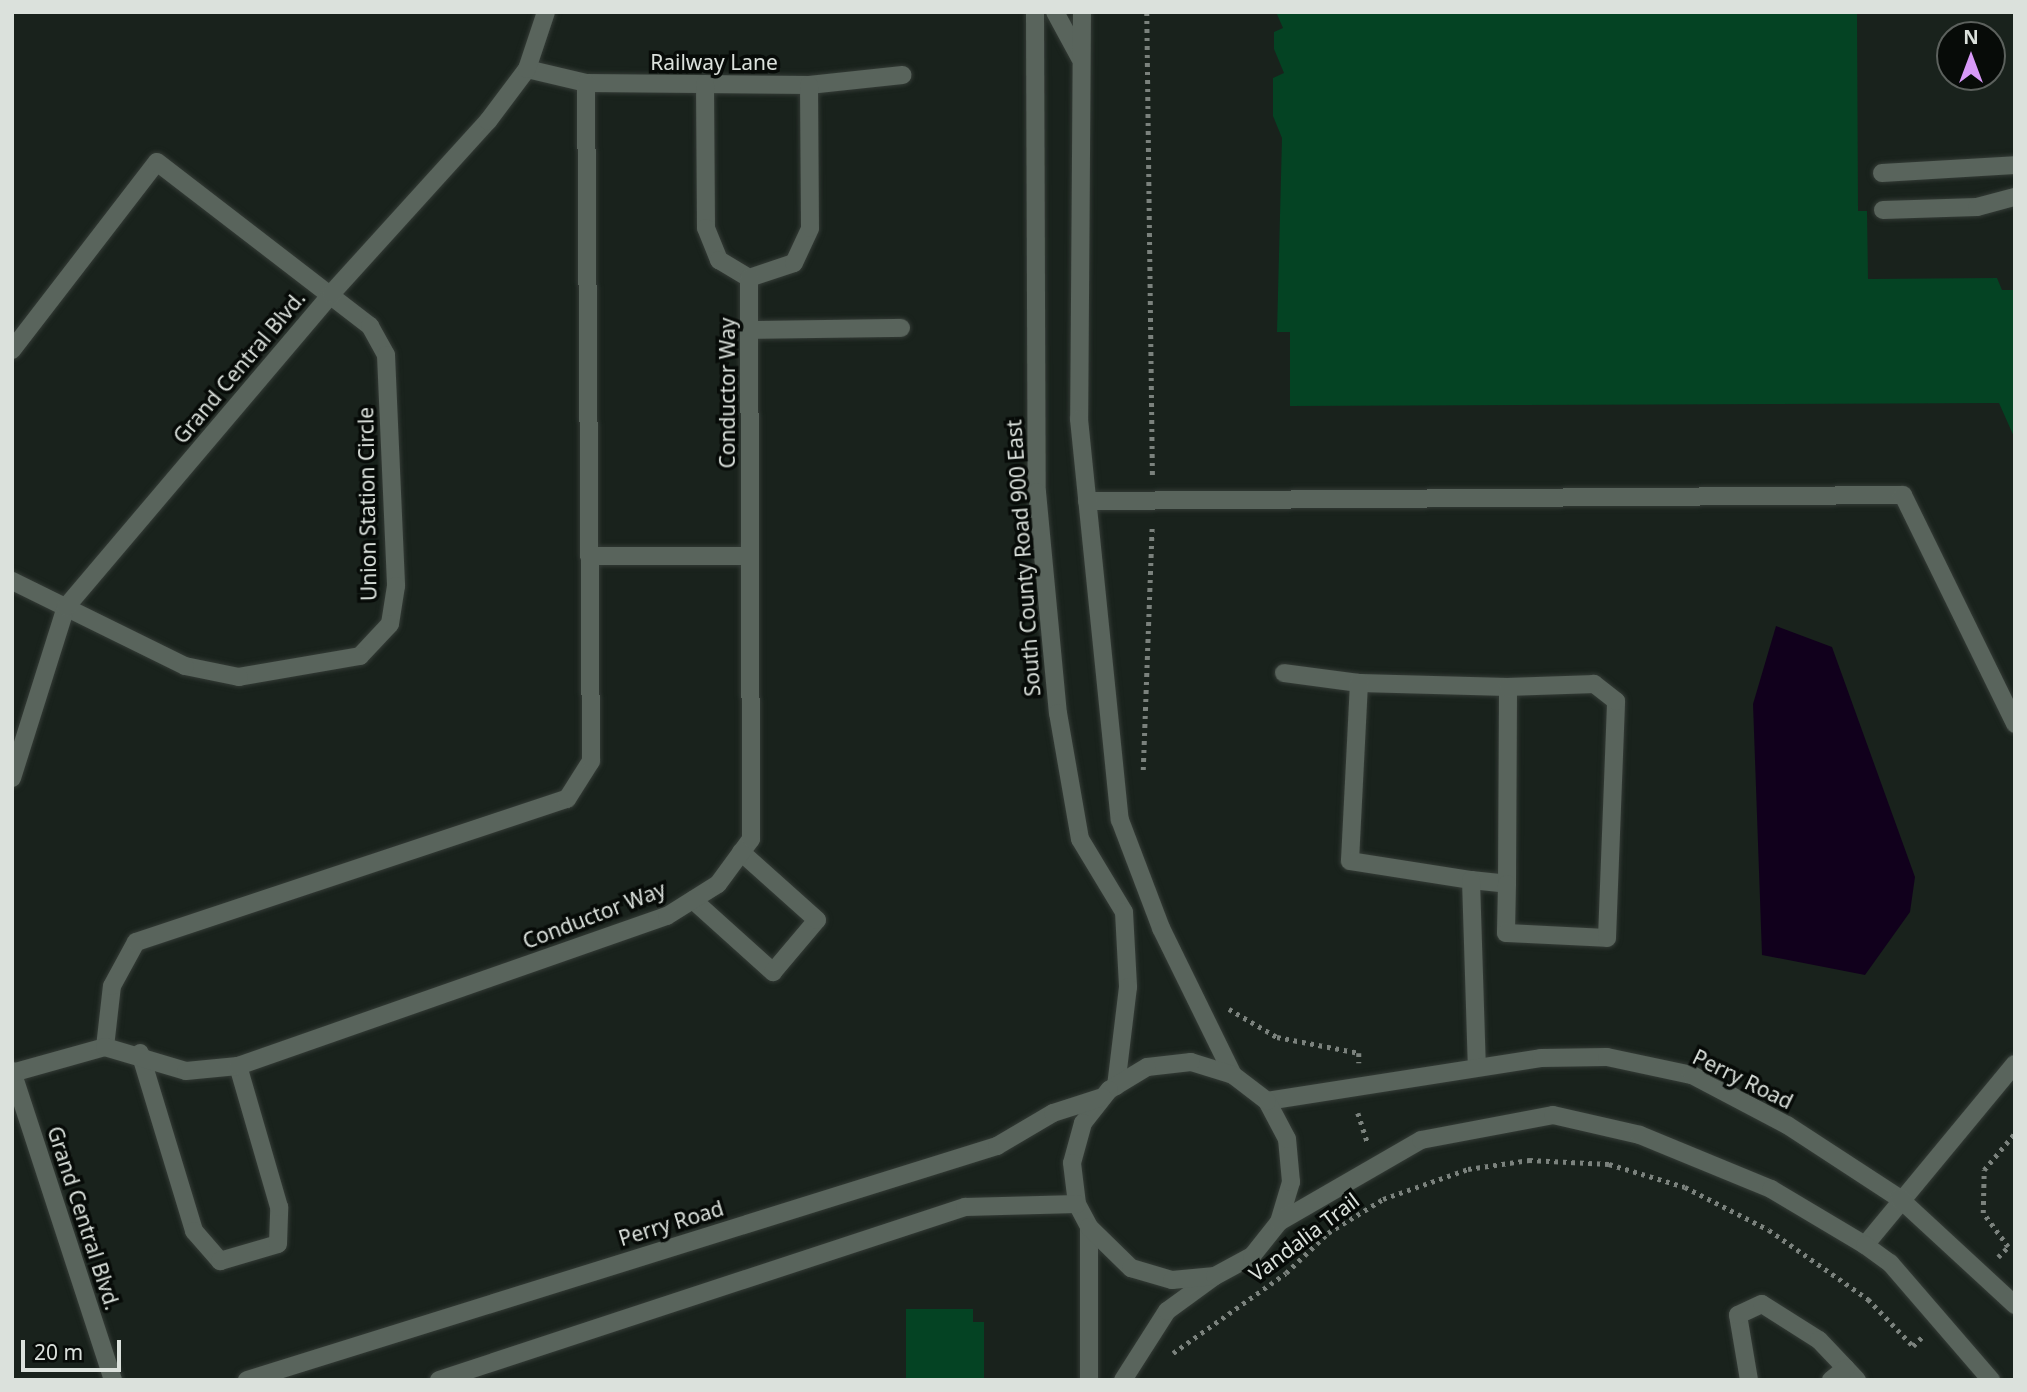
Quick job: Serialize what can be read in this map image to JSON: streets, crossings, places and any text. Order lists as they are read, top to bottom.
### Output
{
  "streets": {
    "street": [
      "Railway Lane",
      "Grand Central Blvd.",
      "Conductor Way",
      "Union Station Circle",
      "South County Road 900 East",
      "Perry Road"
    ],
    "path": ["Vandalia Trail"]
  },
  "crossings": [
    ["Railway Lane", "Grand Central Blvd."],
    ["Grand Central Blvd.", "Conductor Way"],
    ["Grand Central Blvd.", "Union Station Circle"],
    ["South County Road 900 East", "Perry Road"]
  ],
  "scale_bar": "20 m",
  "north": "top"
}
